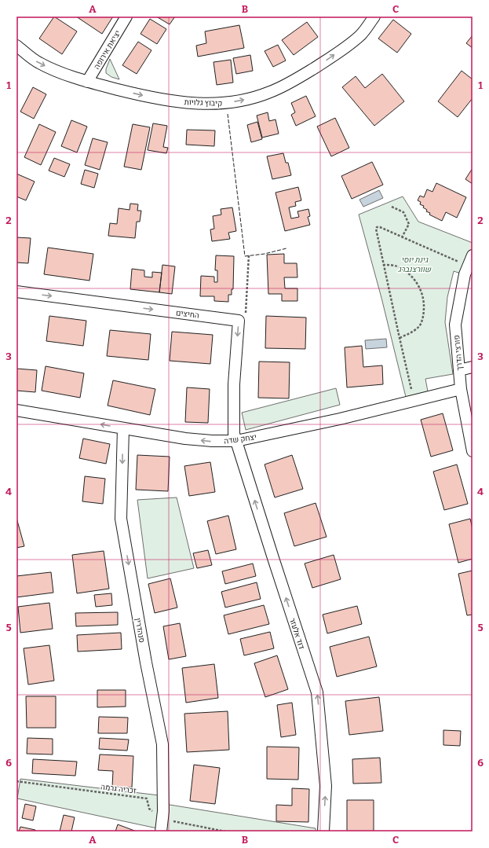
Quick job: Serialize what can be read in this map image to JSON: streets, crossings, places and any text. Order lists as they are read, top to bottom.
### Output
{
  "streets": {
    "street": [
      "יציאת אירופה",
      "קיבוץ גלויות",
      "החיצים",
      "פורצי הדרך",
      "יצחק שדה",
      "סנהדרין",
      "דוד אלעזר"
    ],
    "path": ["זכריה גרמה"]
  },
  "crossings": [
    ["יציאת אירופה", "קיבוץ גלויות"],
    ["פורצי הדרך", "יצחק שדה"],
    ["יצחק שדה", "סנהדרין"],
    ["יצחק שדה", "דוד אלעזר"],
    ["סנהדרין", "זכריה גרמה"]
  ],
  "one_way": [
    "קיבוץ גלויות",
    "החיצים",
    "יצחק שדה",
    "סנהדרין",
    "דוד אלעזר"
  ],
  "parks": ["גינת יוסי שוורצנברג"],
  "grid": {
    "columns": ["A", "B", "C"],
    "rows": [
      "1",
      "2",
      "3",
      "4",
      "5",
      "6"
    ]
  }
}
